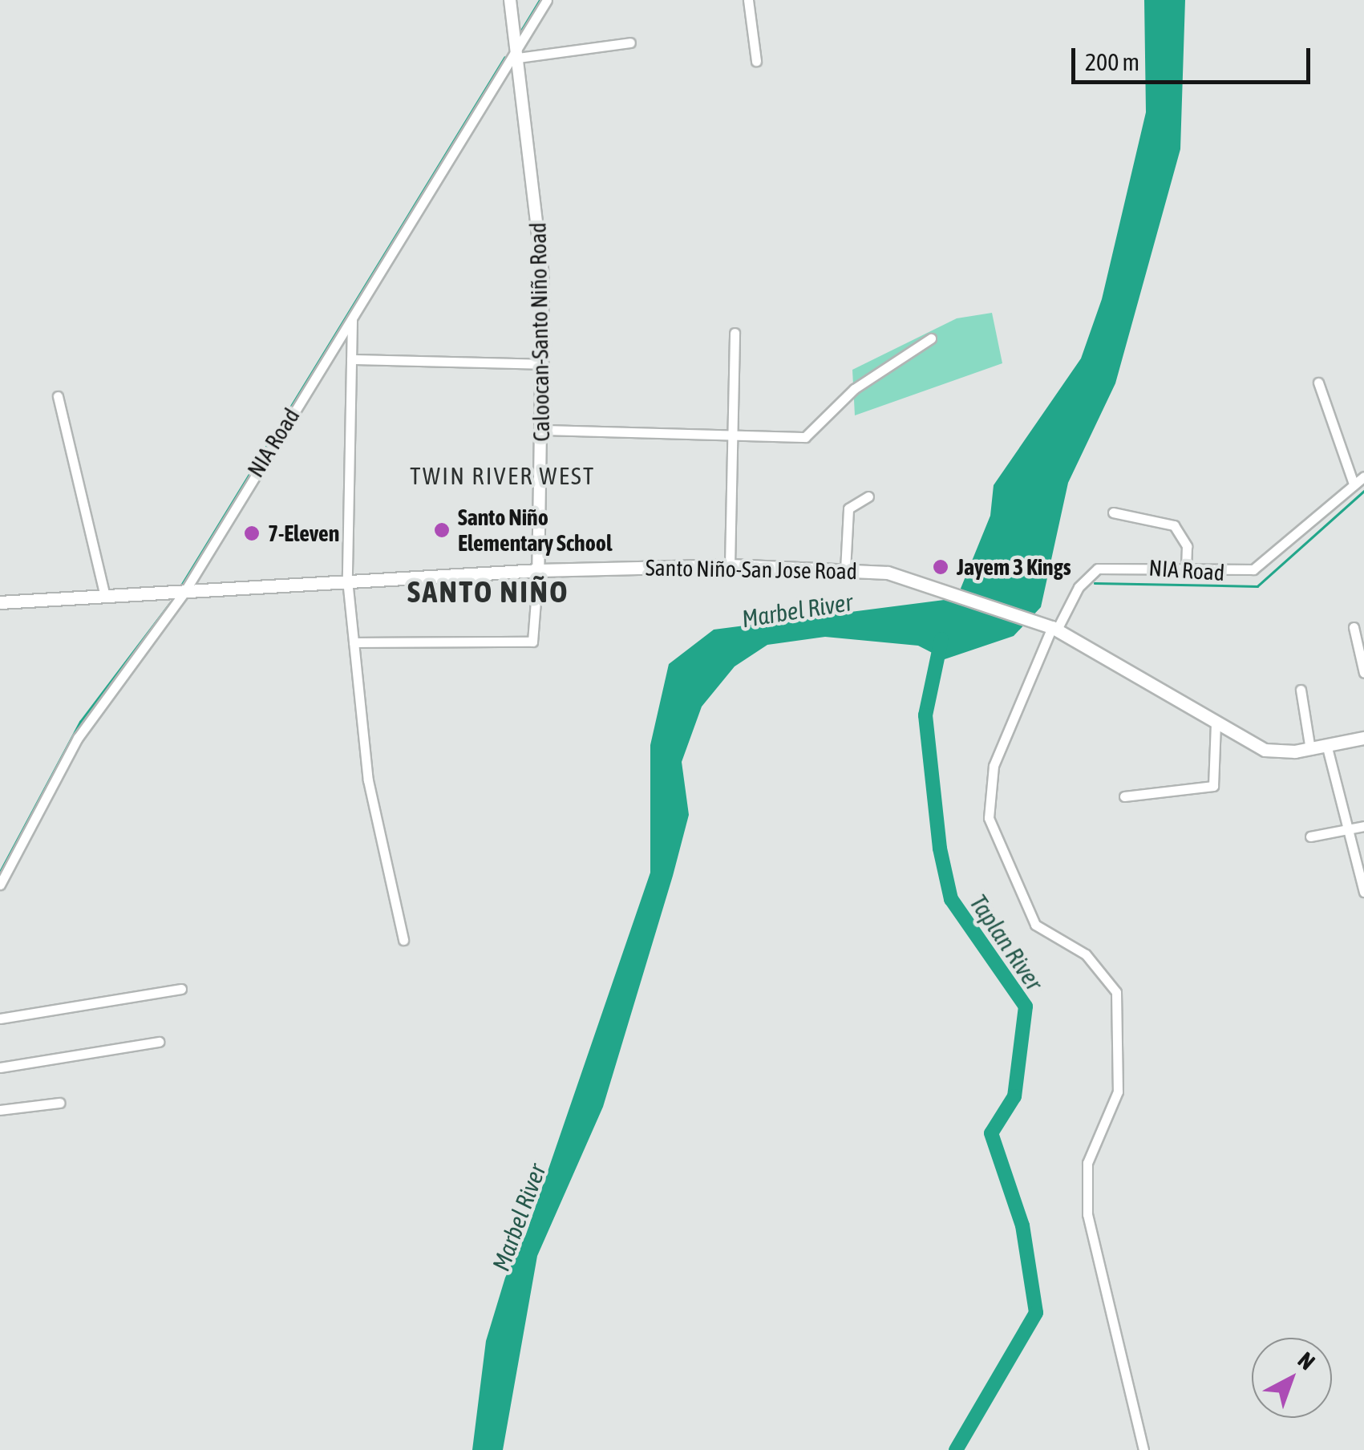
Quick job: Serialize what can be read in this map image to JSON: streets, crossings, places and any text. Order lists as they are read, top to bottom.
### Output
{
  "streets": {
    "main road": ["Santo Niño-San Jose Road"],
    "street": ["Caloocan-Santo Niño Road", "NIA Road"]
  },
  "crossings": [
    ["Caloocan-Santo Niño Road", "NIA Road"],
    ["Caloocan-Santo Niño Road", "Santo Niño-San Jose Road"],
    ["NIA Road", "Santo Niño-San Jose Road"]
  ],
  "districts": ["TWIN RIVER WEST", "SANTO NIÑO"],
  "water": ["Marbel River", "Taplan River"],
  "places": ["Santo Niño Elementary School", "7-Eleven", "Jayem 3 Kings"],
  "scale_bar": "200 m",
  "north": "top right"
}
